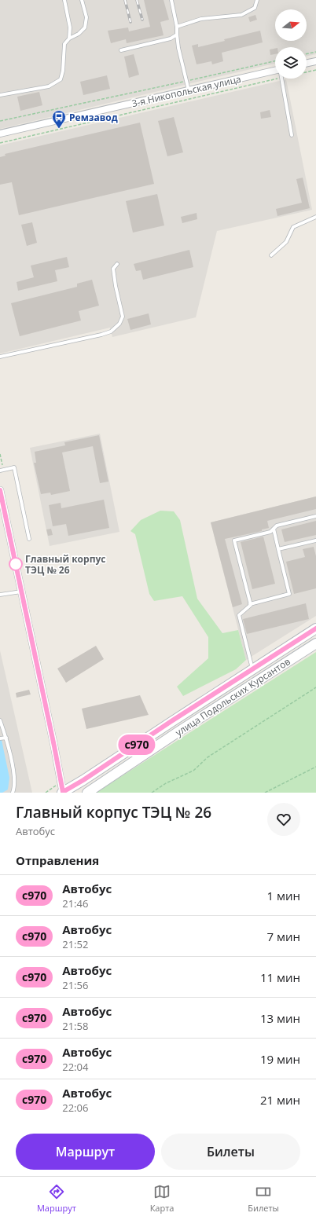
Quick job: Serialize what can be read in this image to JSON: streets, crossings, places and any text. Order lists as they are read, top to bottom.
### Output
{
  "streets": {
    "main road": ["улица Подольских Курсантов"],
    "street": ["3-я Никопольская улица"]
  },
  "places": {
    "bus stop": ["Ремзавод"],
    "other": ["Главный корпус ТЭЦ № 26"]
  },
  "lines": ["bus line с970"],
  "north": "right",
  "page": {
    "on_map": "с970",
    "heading": [
      ["Главный корпус ТЭЦ № 26", "Автобус"],
      "Отправления"
    ],
    "list": [
      {
        "mark": "с970",
        "name": "Автобус",
        "note": "21:46",
        "value": "1 мин"
      },
      {
        "mark": "с970",
        "name": "Автобус",
        "note": "21:52",
        "value": "7 мин"
      },
      {
        "mark": "с970",
        "name": "Автобус",
        "note": "21:56",
        "value": "11 мин"
      },
      {
        "mark": "с970",
        "name": "Автобус",
        "note": "21:58",
        "value": "13 мин"
      },
      {
        "mark": "с970",
        "name": "Автобус",
        "note": "22:04",
        "value": "19 мин"
      },
      {
        "mark": "с970",
        "name": "Автобус",
        "note": "22:06",
        "value": "21 мин"
      }
    ],
    "buttons": ["Маршрут", "Билеты"],
    "tabs": ["Маршрут", "Карта", "Билеты"]
  }
}
